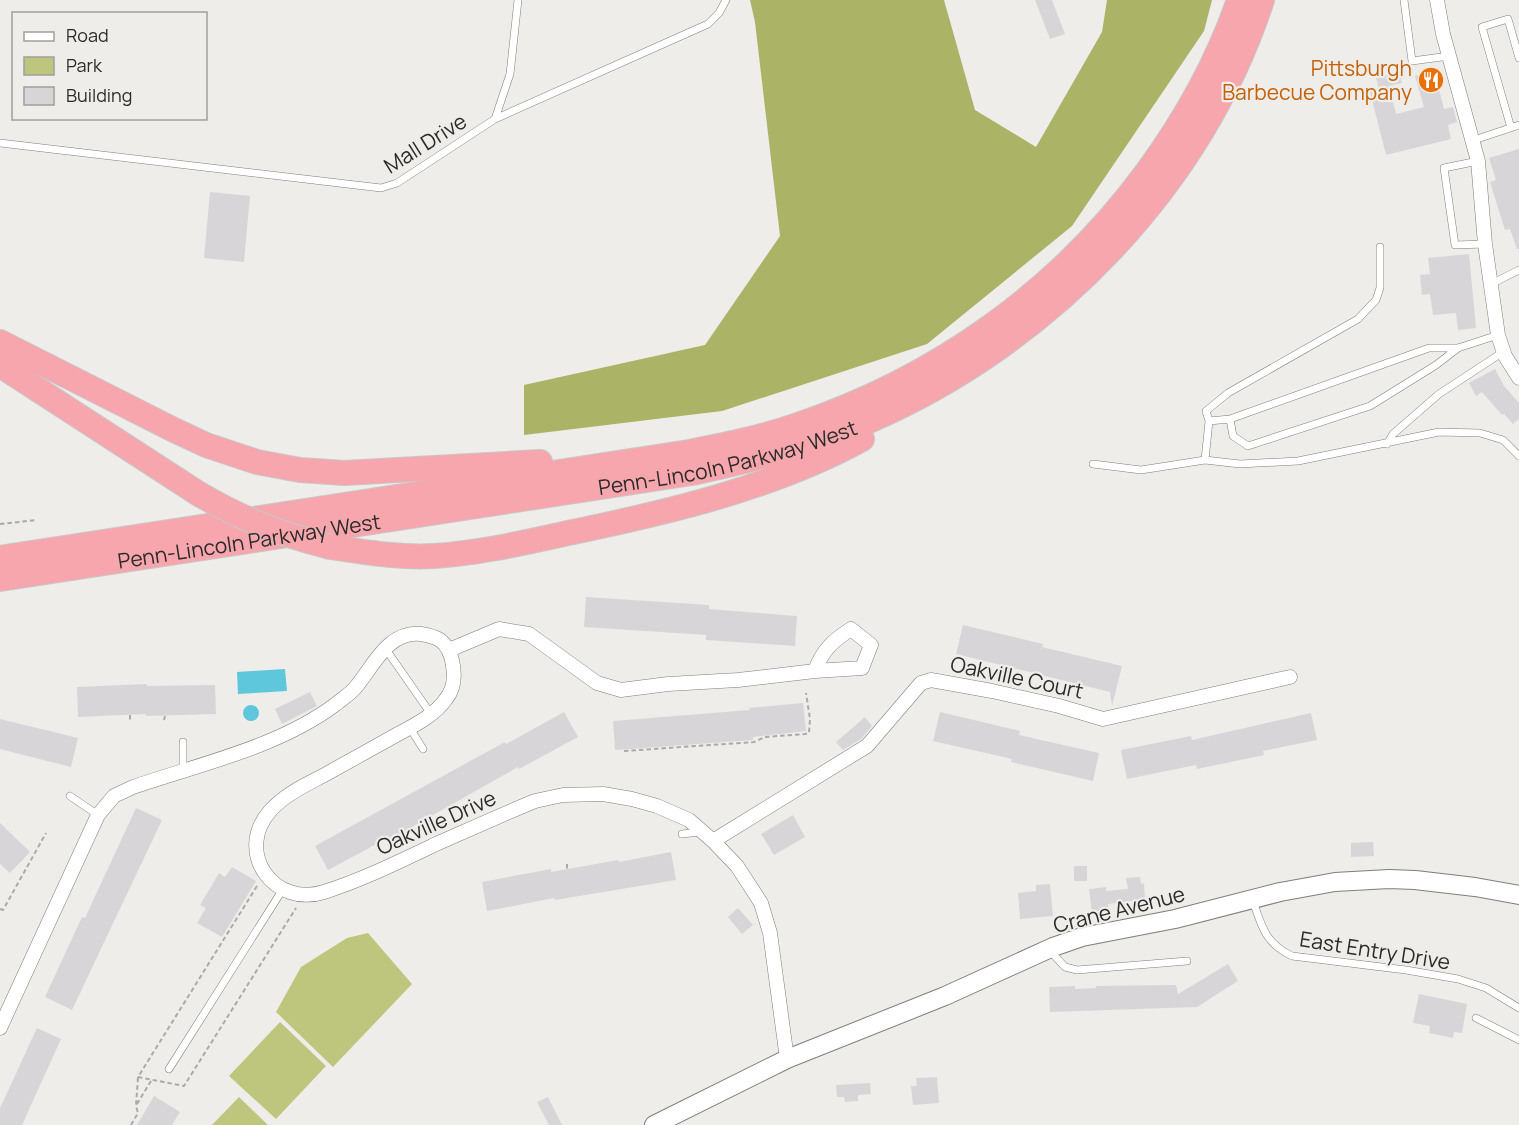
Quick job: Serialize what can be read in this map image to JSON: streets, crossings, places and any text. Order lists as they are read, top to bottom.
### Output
{
  "streets": {
    "highway": ["Penn-Lincoln Parkway West"],
    "street": ["Oakville Court", "Oakville Drive", "Crane Avenue"],
    "lane": ["Mall Drive", "East Entry Drive"]
  },
  "crossings": [
    ["Oakville Court", "Oakville Drive"],
    ["Oakville Drive", "Crane Avenue"],
    ["Crane Avenue", "East Entry Drive"]
  ],
  "places": {
    "restaurant": ["Pittsburgh Barbecue Company"]
  },
  "legend": ["Road", "Park", "Building"]
}
